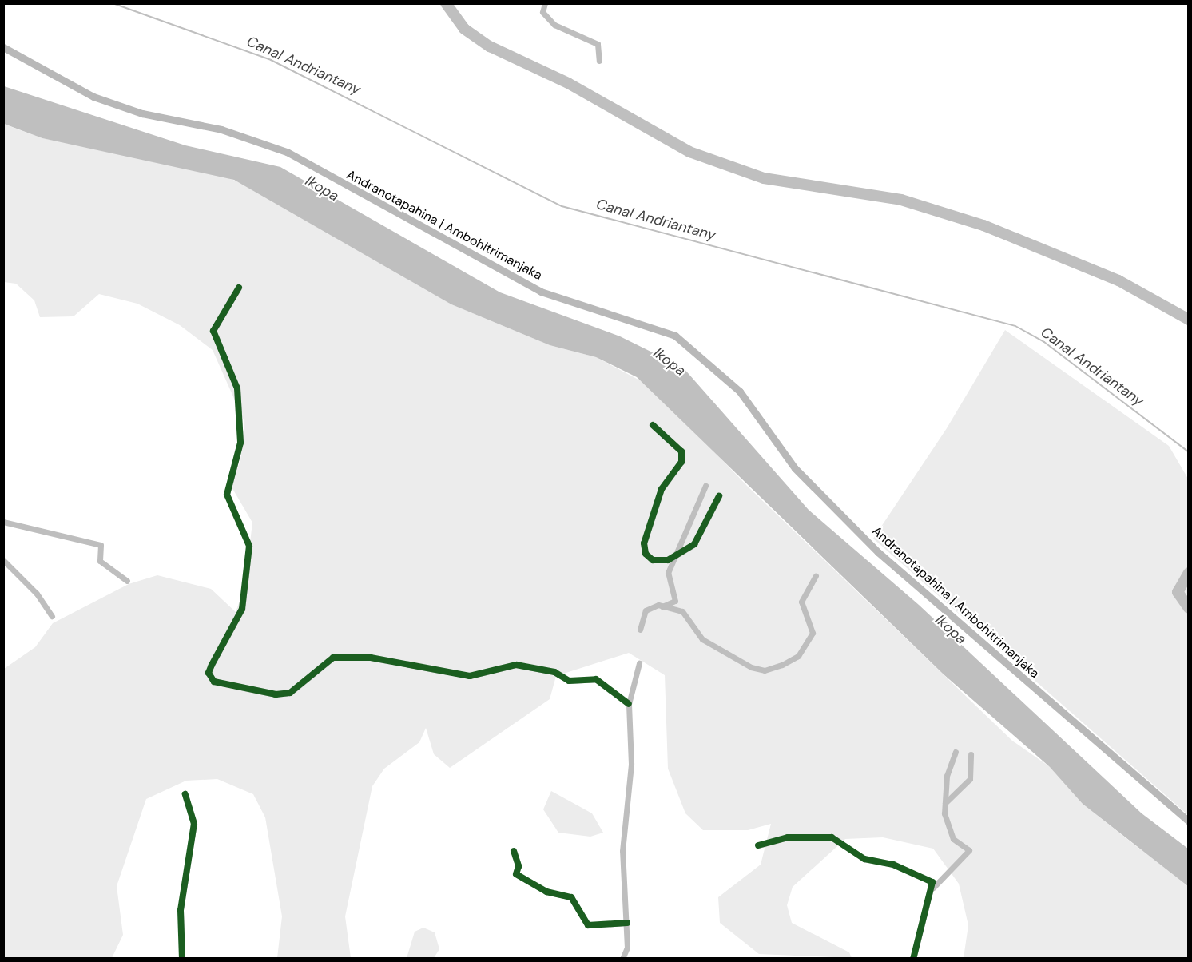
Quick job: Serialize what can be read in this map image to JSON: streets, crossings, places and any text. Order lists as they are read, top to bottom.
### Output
{
  "streets": {
    "main road": ["Andranotapahina | Ambohitrimanjaka"]
  },
  "water": ["Canal Andriantany", "Ikopa"]
}
